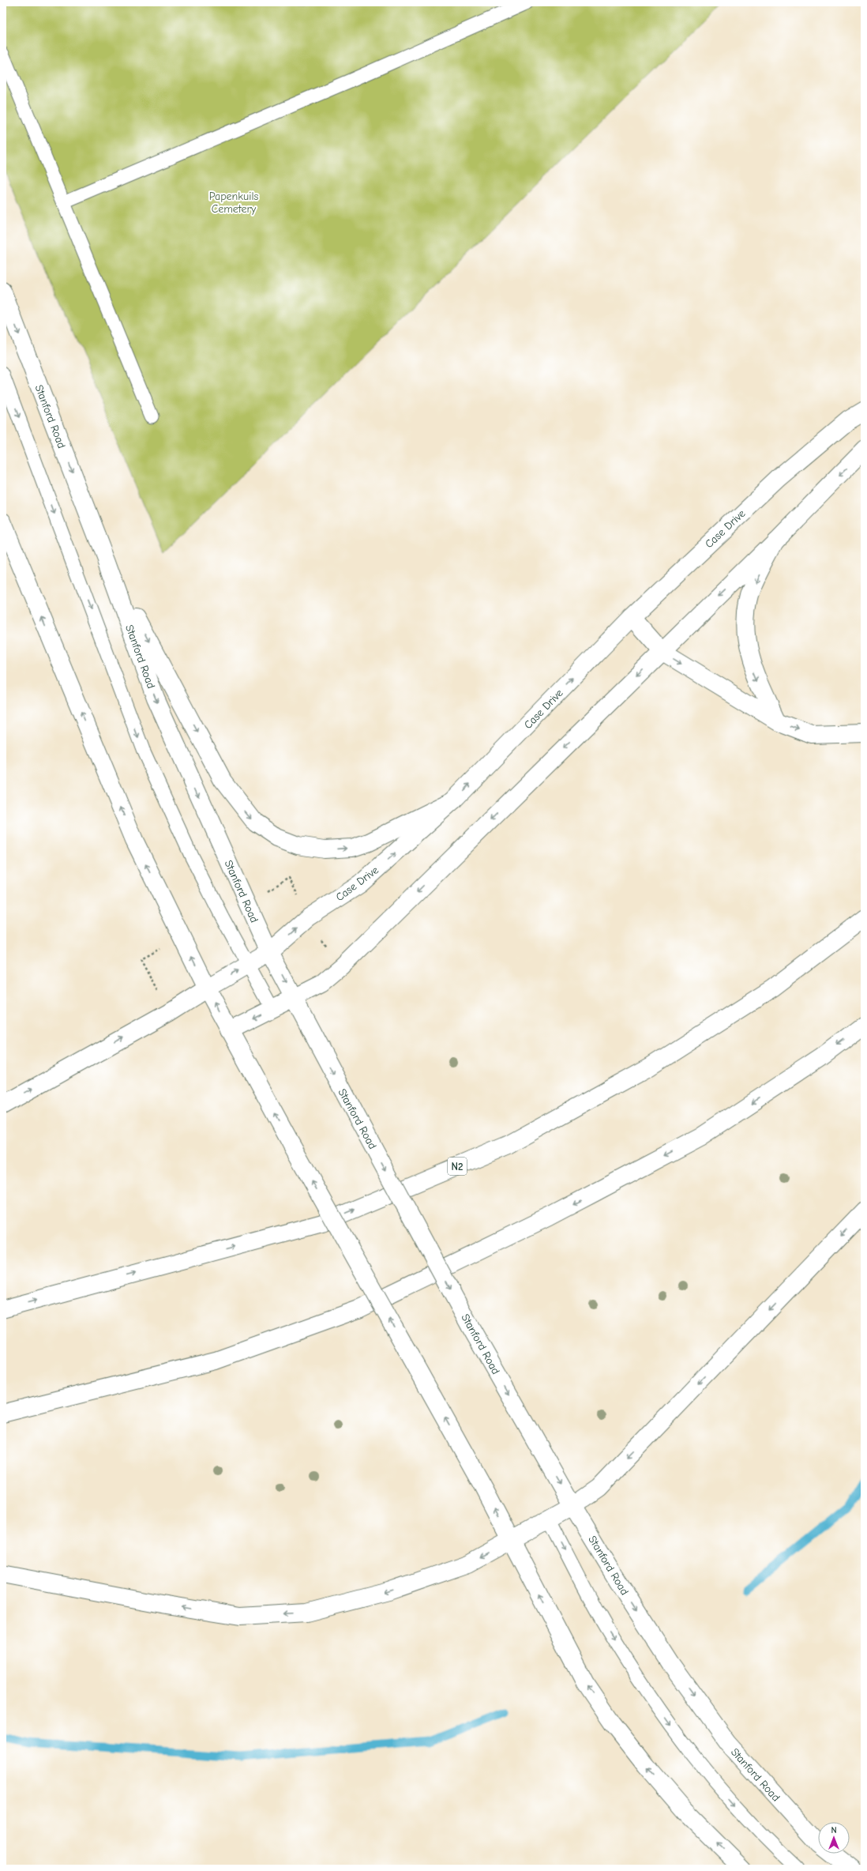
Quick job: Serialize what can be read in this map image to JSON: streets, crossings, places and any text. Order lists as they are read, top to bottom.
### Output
{
  "streets": {
    "main road": ["Stanford Road", "Case Drive", "N2"]
  },
  "crossings": [
    ["Stanford Road", "Case Drive"]
  ],
  "parks": ["Papenkuils Cemetery"],
  "north": "top"
}
